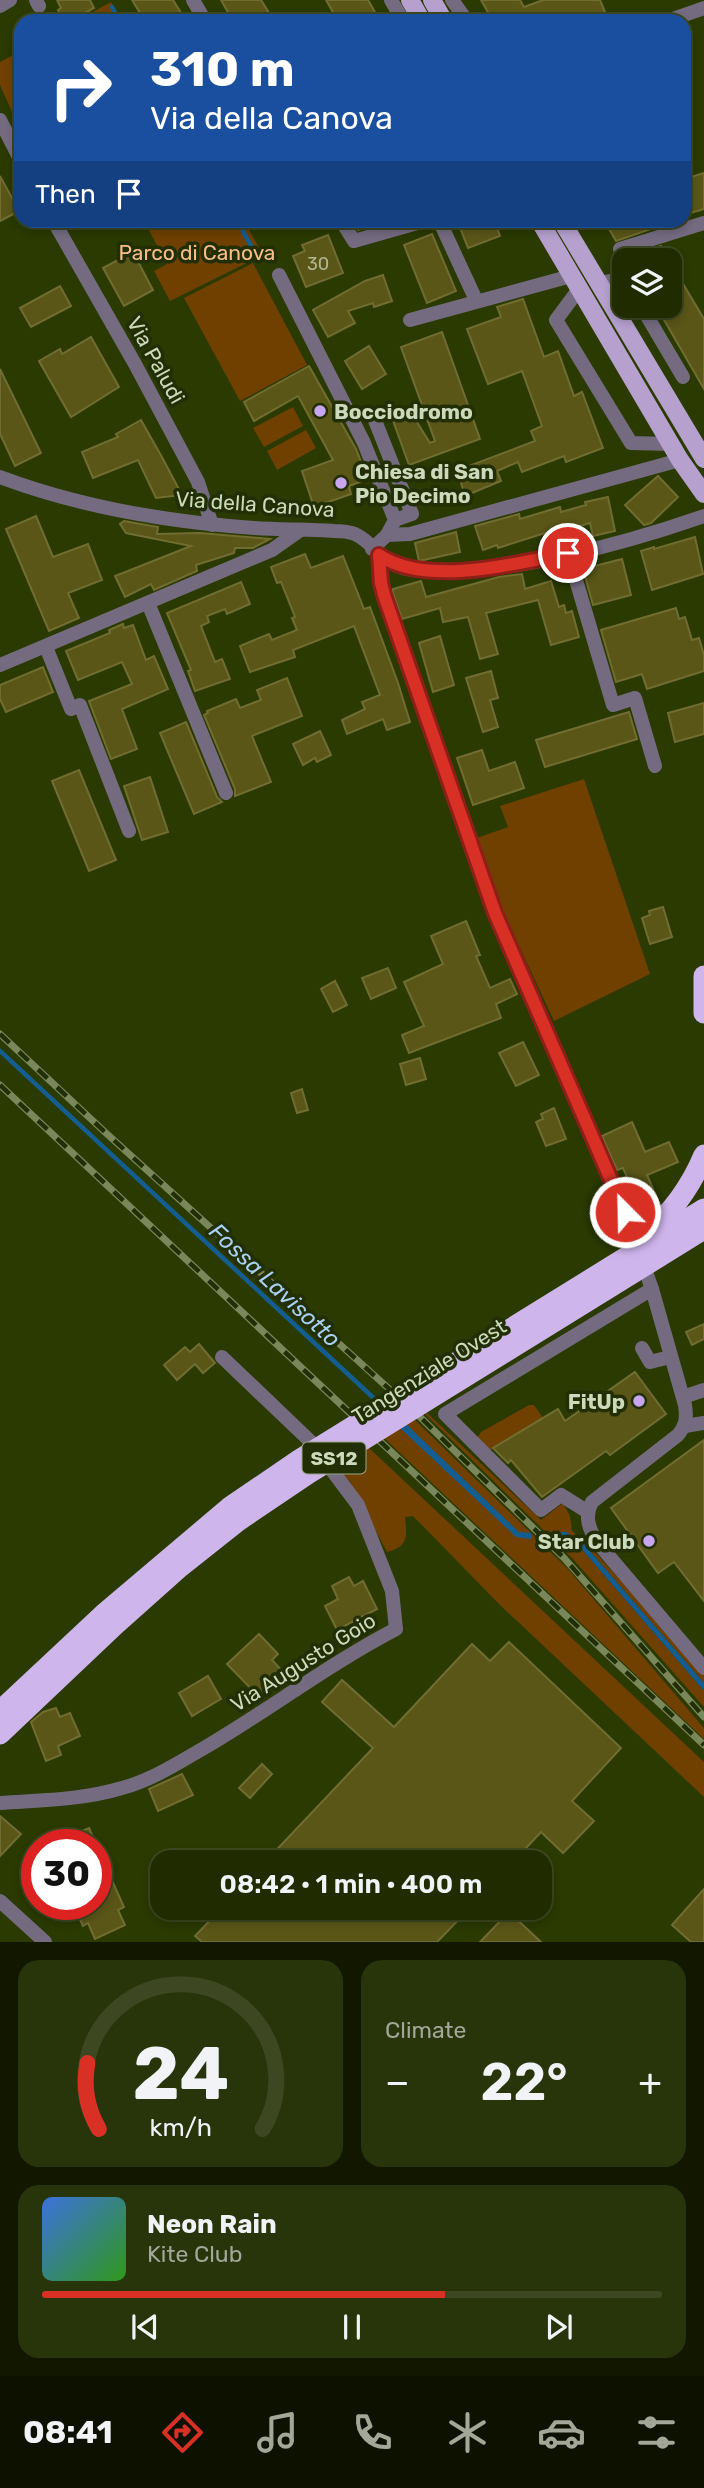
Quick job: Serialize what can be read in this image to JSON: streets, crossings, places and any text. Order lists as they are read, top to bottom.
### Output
{
  "streets": {
    "highway": ["Tangenziale Ovest", "SS12"],
    "street": ["Via Paludi", "Via della Canova", "Via Augusto Goio"]
  },
  "crossings": [
    ["Via Paludi", "Via della Canova"]
  ],
  "water": ["Fossa Lavisotto"],
  "parks": ["Parco di Canova"],
  "places": [
    "Bocciodromo",
    "Chiesa di San Pio Decimo",
    "FitUp",
    "Star Club"
  ],
  "house_numbers": ["30"],
  "page": {
    "turn": ["310 m", "Via della Canova"],
    "then": "Then",
    "limit": "30",
    "trip": "08:42 · 1 min · 400 m",
    "tile": "Climate",
    "heat": ["−", "22°", "+"],
    "song": ["Neon Rain", "Kite Club"],
    "tabs": "08:41",
    "gauge": ["24", "km/h"]
  }
}
